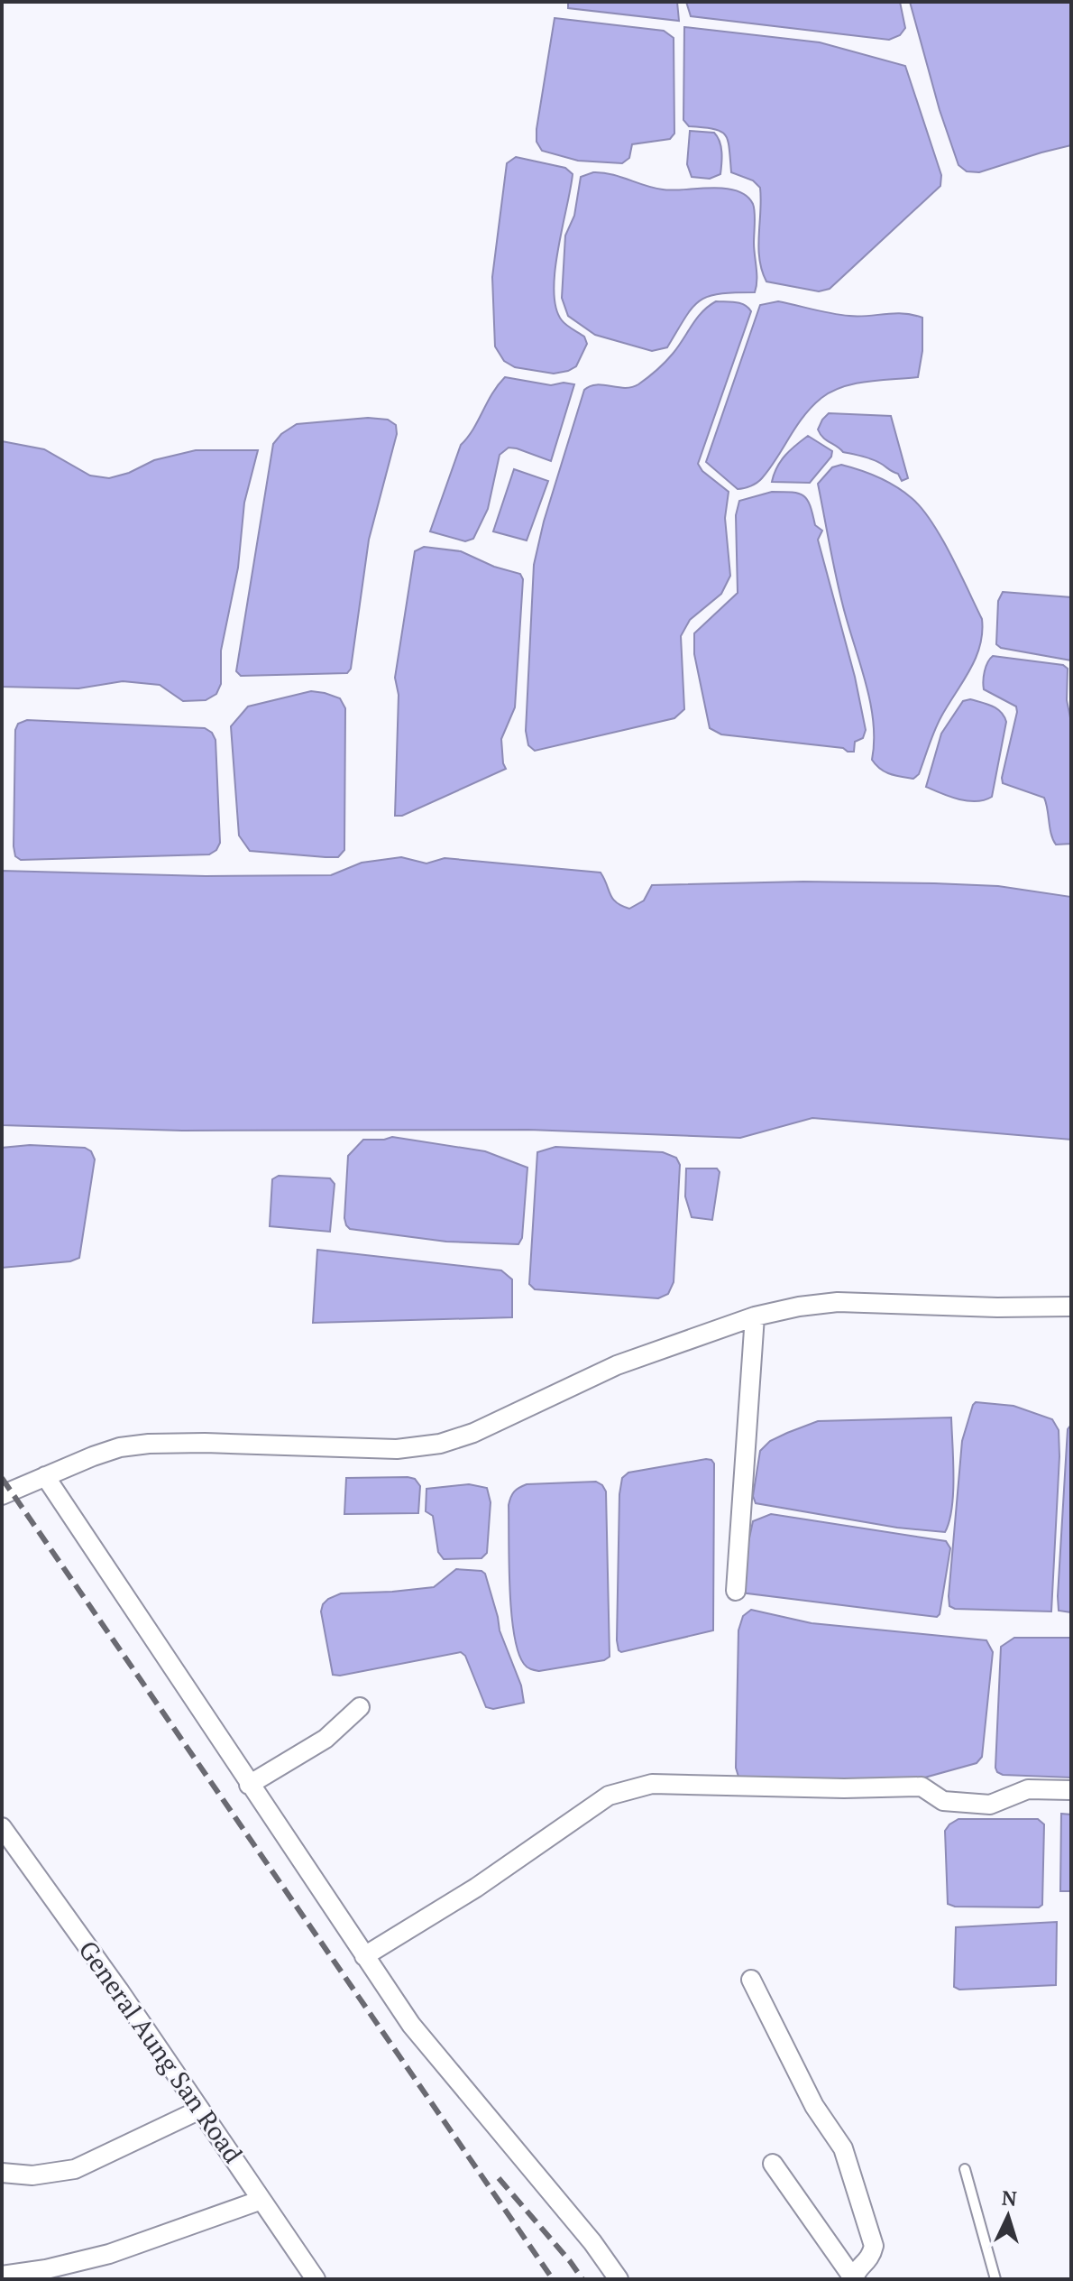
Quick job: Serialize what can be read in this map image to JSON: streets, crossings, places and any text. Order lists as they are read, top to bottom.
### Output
{
  "streets": {
    "street": ["General Aung San Road"]
  },
  "north": "top"
}
